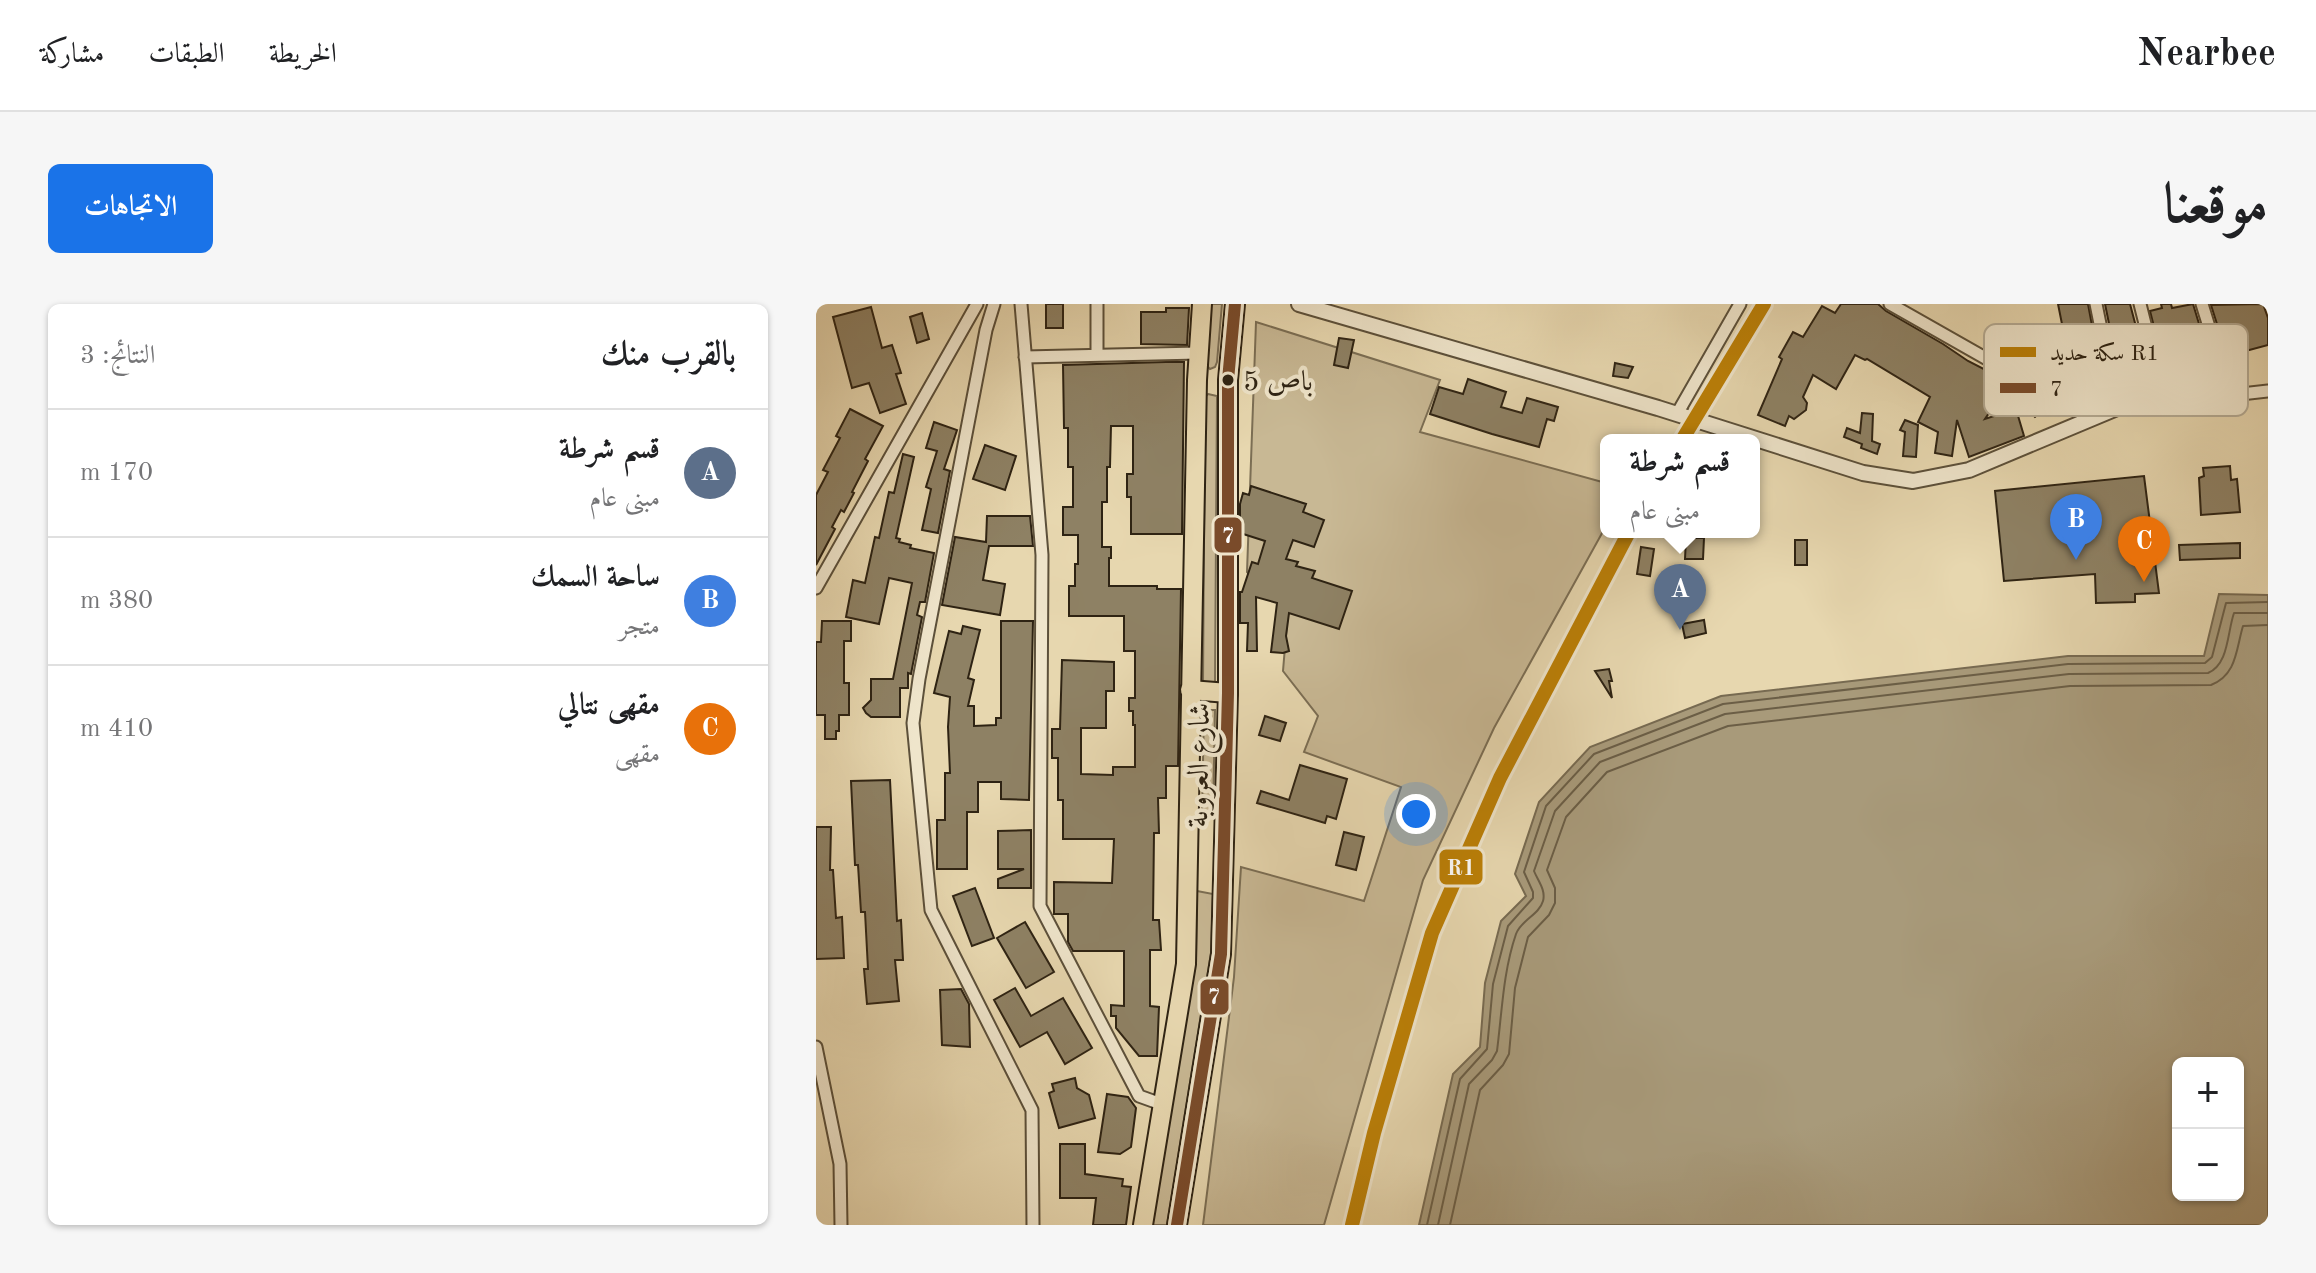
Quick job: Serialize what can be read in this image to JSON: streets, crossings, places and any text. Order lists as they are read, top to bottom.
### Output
{
  "streets": {
    "main road": ["شارع العروبة"]
  },
  "places": ["باص 5"],
  "lines": ["rail line R1", "transit line 7"],
  "legend": ["سكة حديد R1", "7"],
  "page": {
    "header": "Nearbee",
    "nav": ["الخريطة", "الطبقات", "مشاركة"],
    "title": "موقعنا",
    "buttons": "الاتجاهات",
    "heading": ["بالقرب منك", "النتائج: 3"],
    "list": [
      {
        "mark": "A",
        "name": "قسم شرطة",
        "note": "مبنى عام",
        "value": "170 m"
      },
      {
        "mark": "B",
        "name": "ساحة السمك",
        "note": "متجر",
        "value": "380 m"
      },
      {
        "mark": "C",
        "name": "مقهى نتالي",
        "note": "مقهى",
        "value": "410 m"
      }
    ],
    "popup": ["قسم شرطة", "مبنى عام"],
    "pins": ["B", "C", "A"],
    "map_buttons": ["+", "−"]
  }
}
